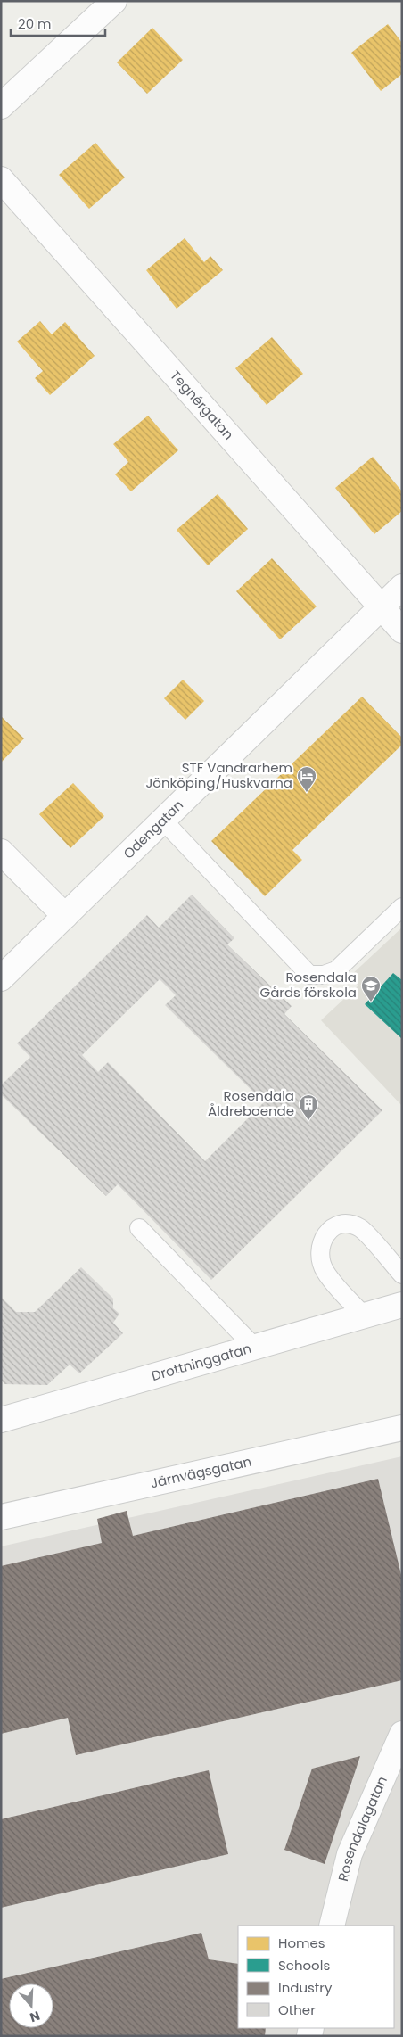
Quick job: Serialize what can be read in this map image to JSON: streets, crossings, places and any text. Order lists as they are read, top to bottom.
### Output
{
  "streets": {
    "street": [
      "Tegnérgatan",
      "Odengatan",
      "Drottninggatan",
      "Järnvägsgatan",
      "Rosendalagatan"
    ]
  },
  "crossings": [
    ["Tegnérgatan", "Odengatan"]
  ],
  "places": {
    "hotel": ["STF Vandrarhem Jönköping/Huskvarna"],
    "school or university": ["Rosendala Gårds förskola"],
    "building": ["Rosendala Åldreboende"]
  },
  "legend": [
    "Homes",
    "Schools",
    "Industry",
    "Other"
  ],
  "scale_bar": "20 m",
  "north": "bottom"
}
